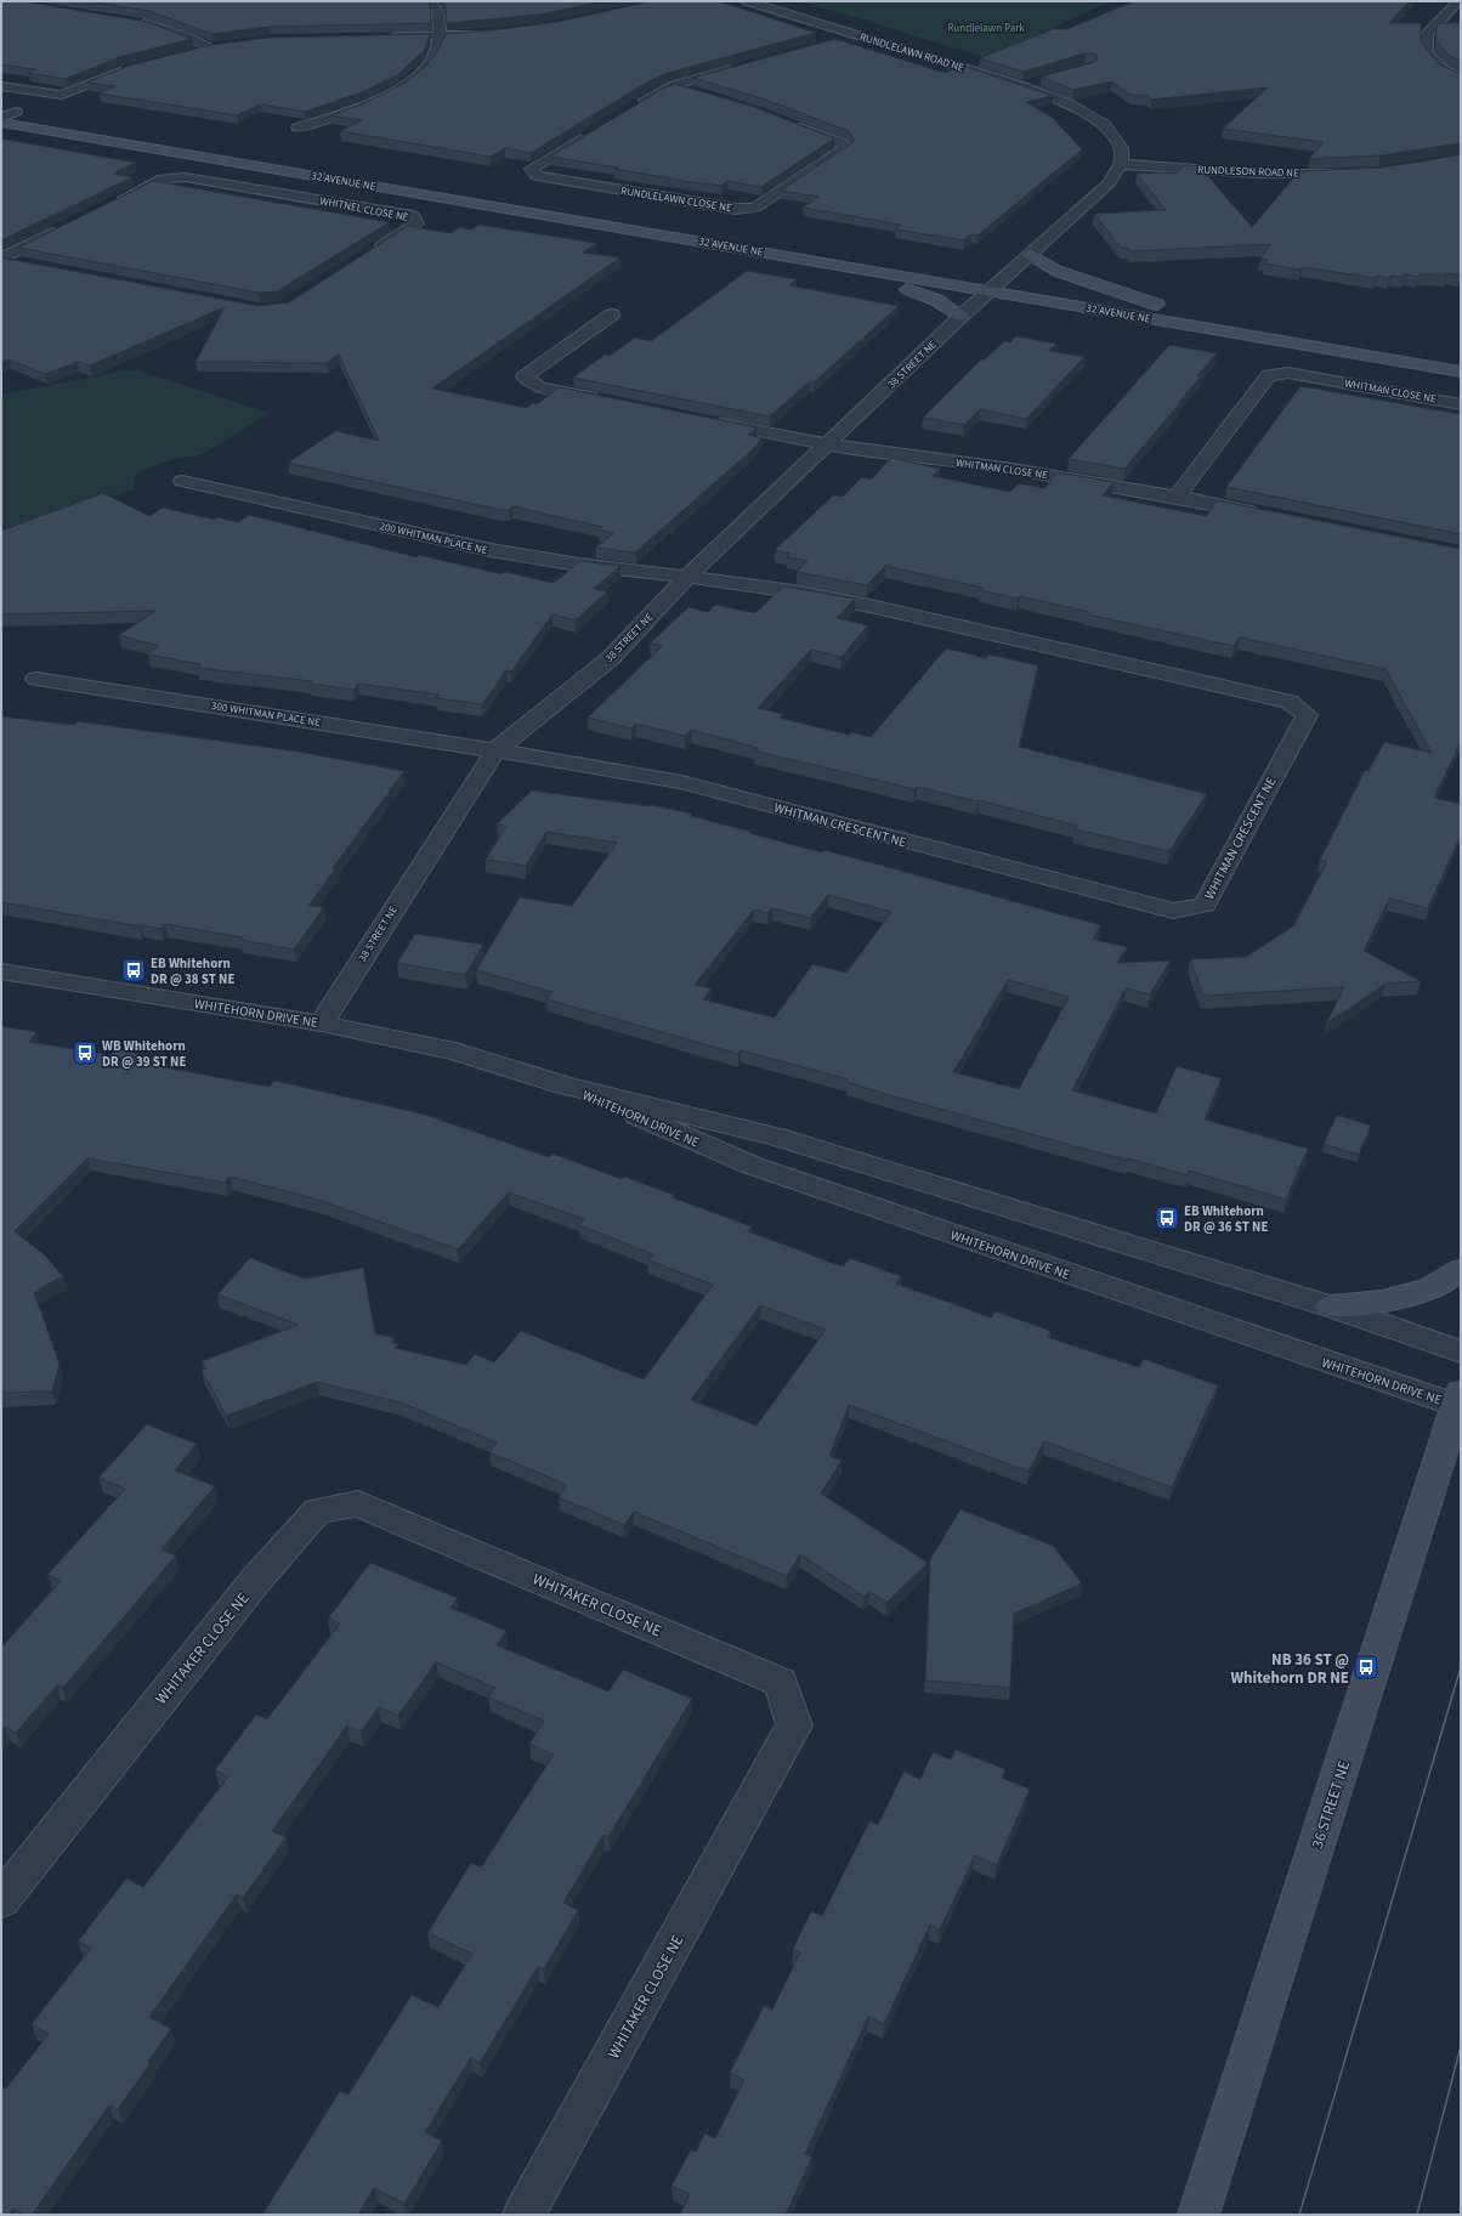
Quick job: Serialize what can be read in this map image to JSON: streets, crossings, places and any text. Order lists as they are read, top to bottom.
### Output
{
  "streets": {
    "main road": ["32 AVENUE NE", "36 STREET NE"],
    "street": [
      "RUNDLELAWN ROAD NE",
      "RUNDLESON ROAD NE",
      "RUNDLELAWN CLOSE NE",
      "WHITNEL CLOSE NE",
      "38 STREET NE",
      "WHITMAN CLOSE NE",
      "200 WHITMAN PLACE NE",
      "300 WHITMAN PLACE NE",
      "WHITMAN CRESCENT NE",
      "WHITEHORN DRIVE NE",
      "WHITAKER CLOSE NE"
    ]
  },
  "crossings": [
    ["RUNDLELAWN ROAD NE", "RUNDLESON ROAD NE"],
    ["32 AVENUE NE", "38 STREET NE"],
    ["38 STREET NE", "WHITMAN CLOSE NE"],
    ["38 STREET NE", "200 WHITMAN PLACE NE"],
    ["38 STREET NE", "300 WHITMAN PLACE NE"],
    ["38 STREET NE", "WHITMAN CRESCENT NE"],
    ["38 STREET NE", "WHITEHORN DRIVE NE"],
    ["200 WHITMAN PLACE NE", "WHITMAN CRESCENT NE"],
    ["300 WHITMAN PLACE NE", "WHITMAN CRESCENT NE"],
    ["WHITEHORN DRIVE NE", "36 STREET NE"]
  ],
  "parks": ["Rundlelawn Park"],
  "places": {
    "bus stop": [
      "EB Whitehorn DR @ 38 ST NE",
      "WB Whitehorn DR @ 39 ST NE",
      "EB Whitehorn DR @ 36 ST NE",
      "NB 36 ST @ Whitehorn DR NE"
    ]
  }
}
